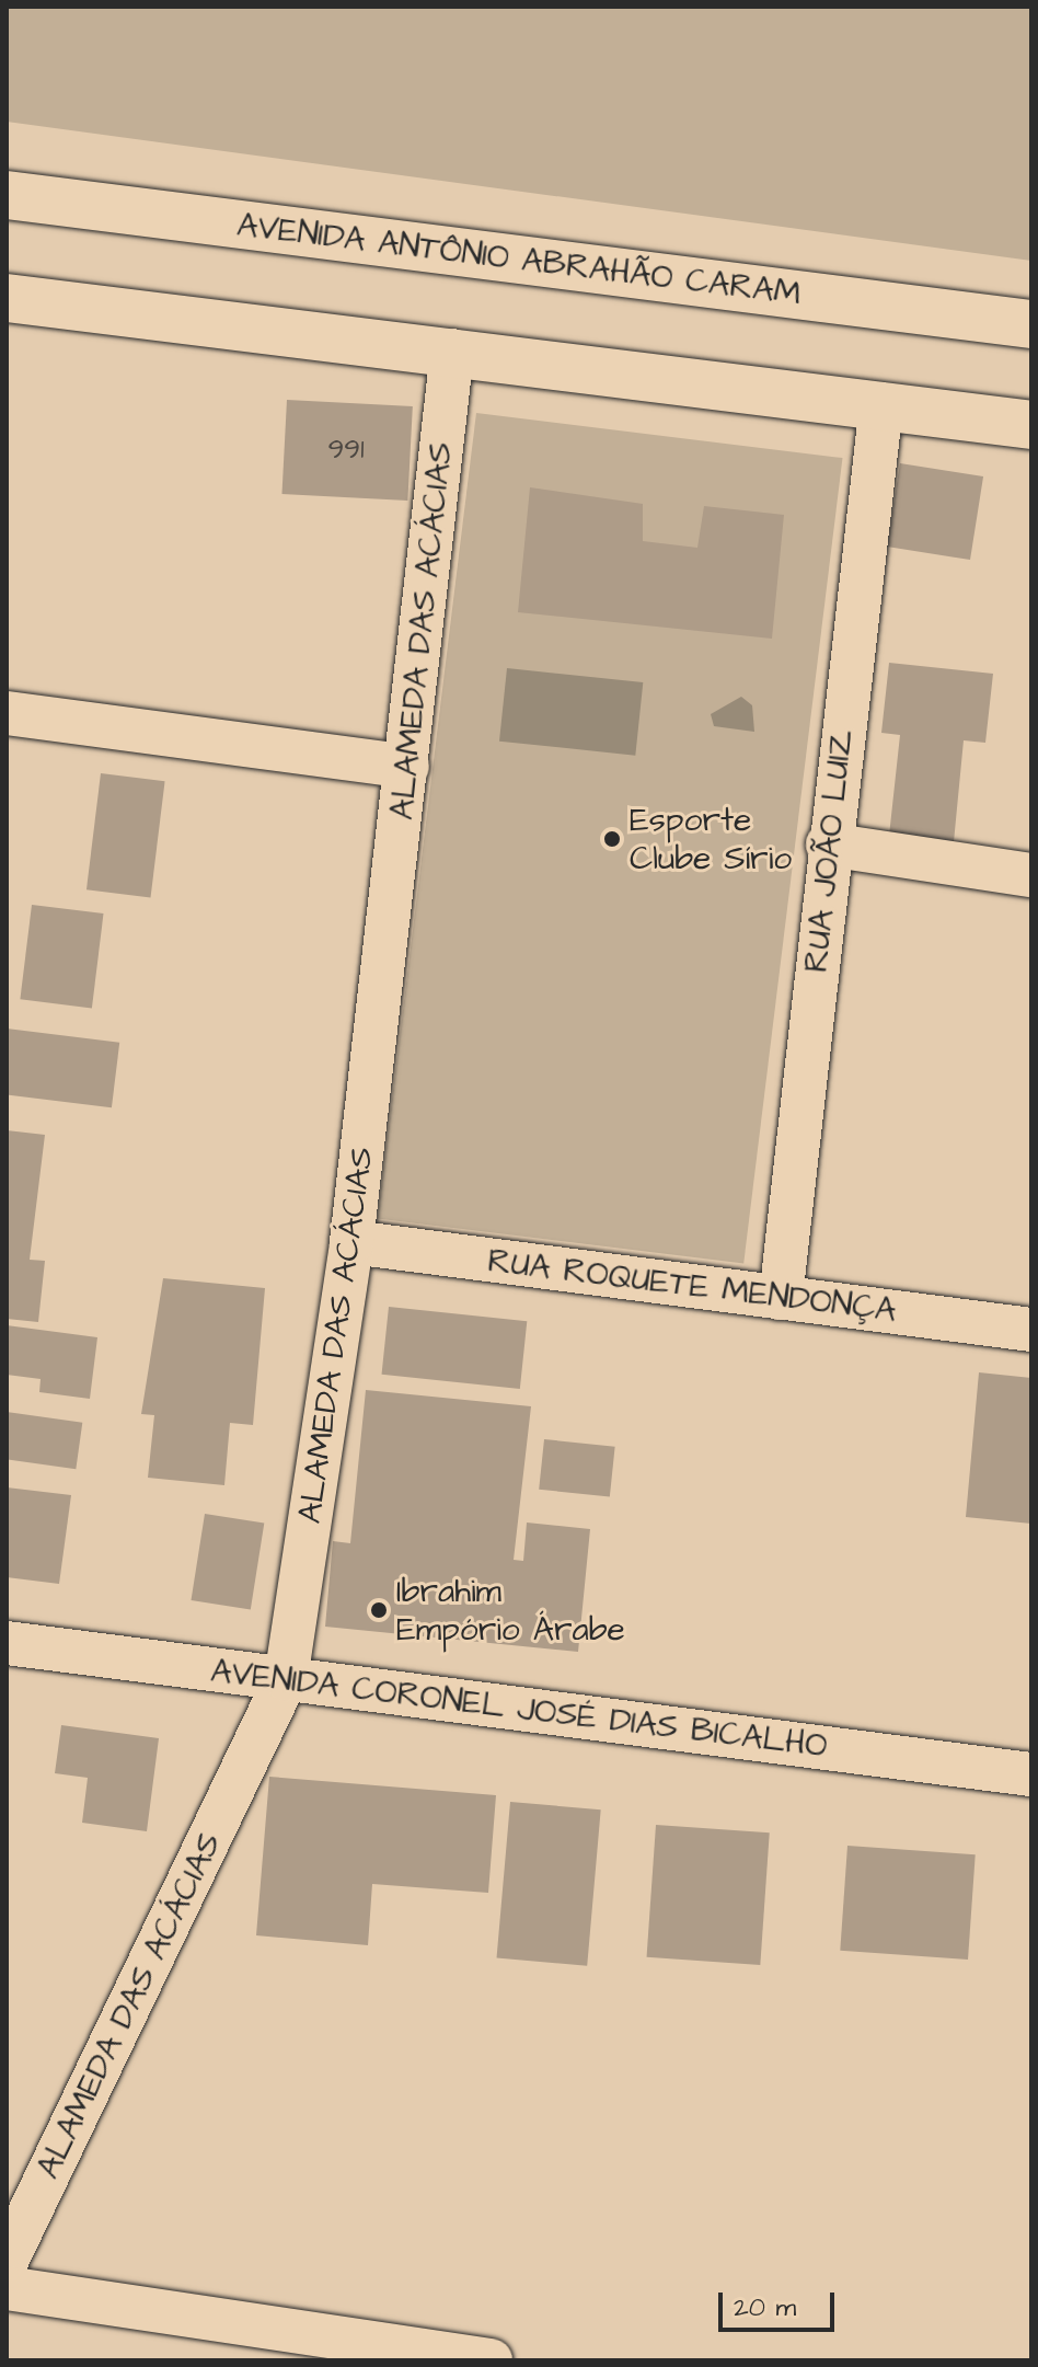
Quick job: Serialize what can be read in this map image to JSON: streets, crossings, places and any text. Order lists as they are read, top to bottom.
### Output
{
  "streets": {
    "main road": ["AVENIDA ANTÔNIO ABRAHÃO CARAM"],
    "street": [
      "ALAMEDA DAS ACÁCIAS",
      "RUA JOÃO LUIZ",
      "RUA ROQUETE MENDONÇA",
      "AVENIDA CORONEL JOSÉ DIAS BICALHO"
    ]
  },
  "crossings": [
    ["ALAMEDA DAS ACÁCIAS", "RUA ROQUETE MENDONÇA"],
    ["ALAMEDA DAS ACÁCIAS", "AVENIDA CORONEL JOSÉ DIAS BICALHO"],
    ["RUA JOÃO LUIZ", "RUA ROQUETE MENDONÇA"]
  ],
  "places": ["Esporte Clube Sírio", "Ibrahim Empório Árabe"],
  "house_numbers": ["991"],
  "scale_bar": "20 m"
}
